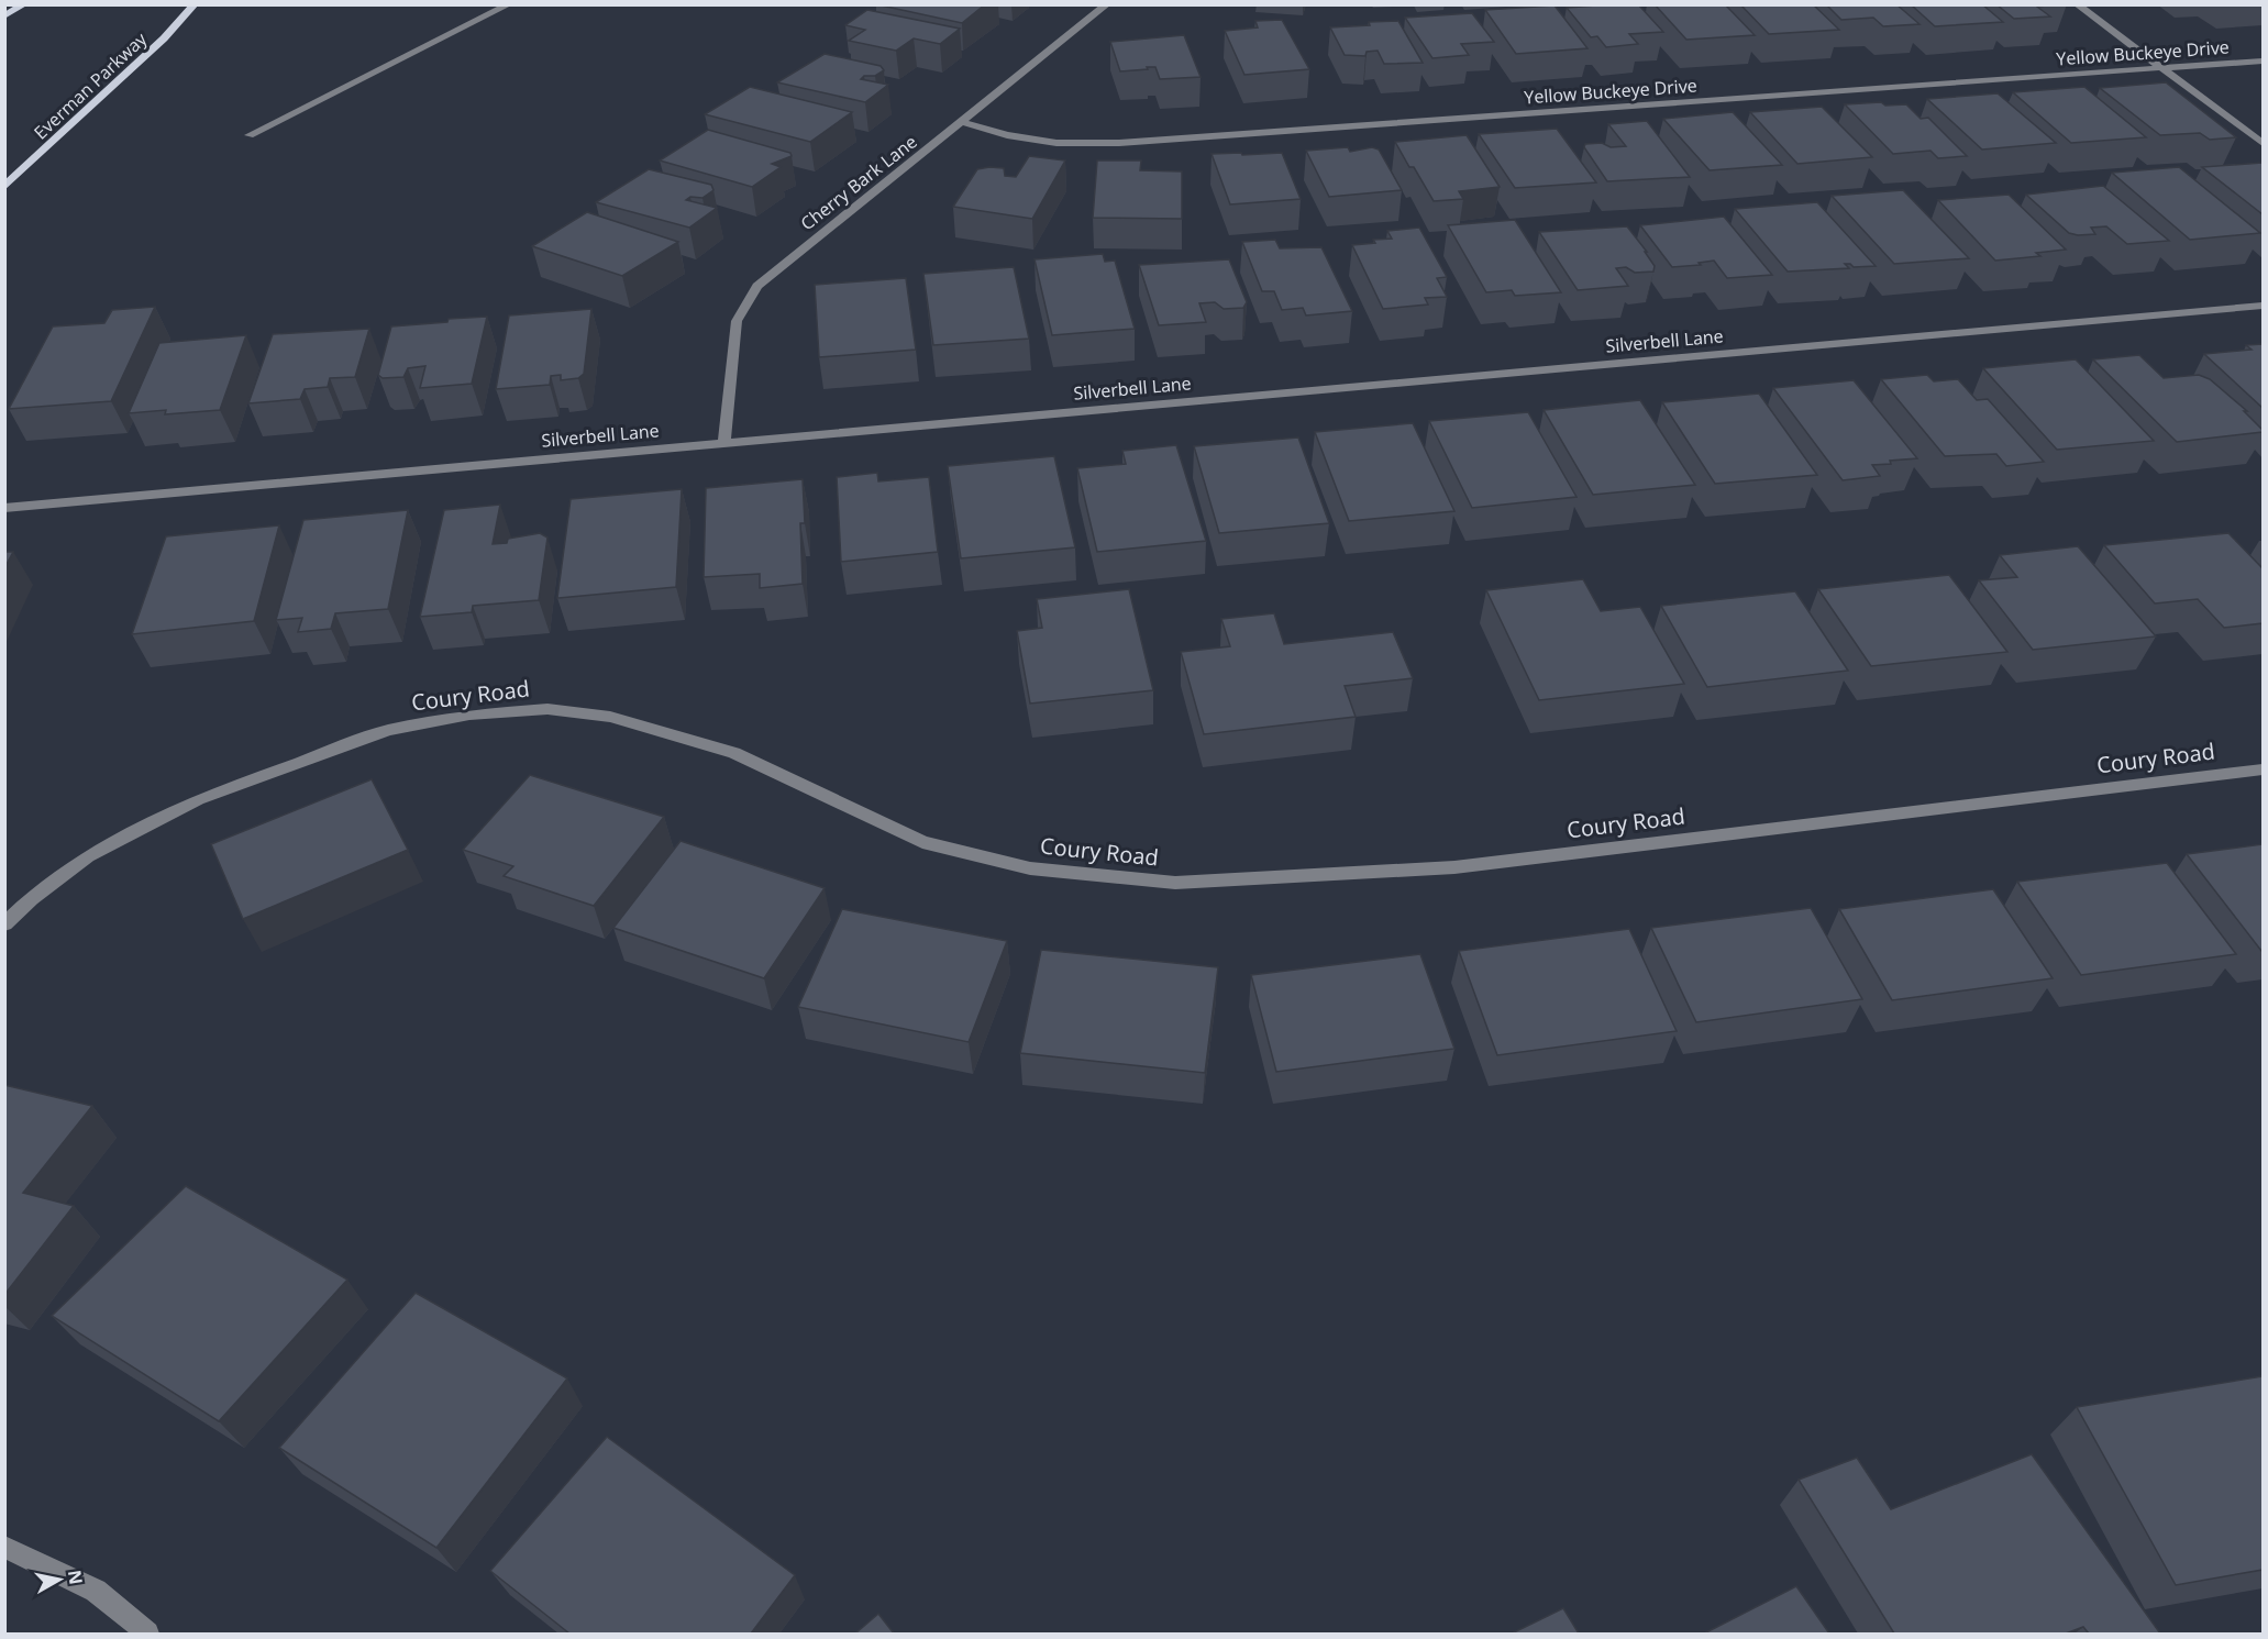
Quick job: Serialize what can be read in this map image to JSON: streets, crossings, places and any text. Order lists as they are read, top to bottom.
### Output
{
  "streets": {
    "main road": ["Everman Parkway"],
    "street": [
      "Yellow Buckeye Drive",
      "Cherry Bark Lane",
      "Silverbell Lane",
      "Coury Road"
    ]
  },
  "crossings": [
    ["Yellow Buckeye Drive", "Cherry Bark Lane"],
    ["Cherry Bark Lane", "Silverbell Lane"]
  ],
  "north": "right"
}
